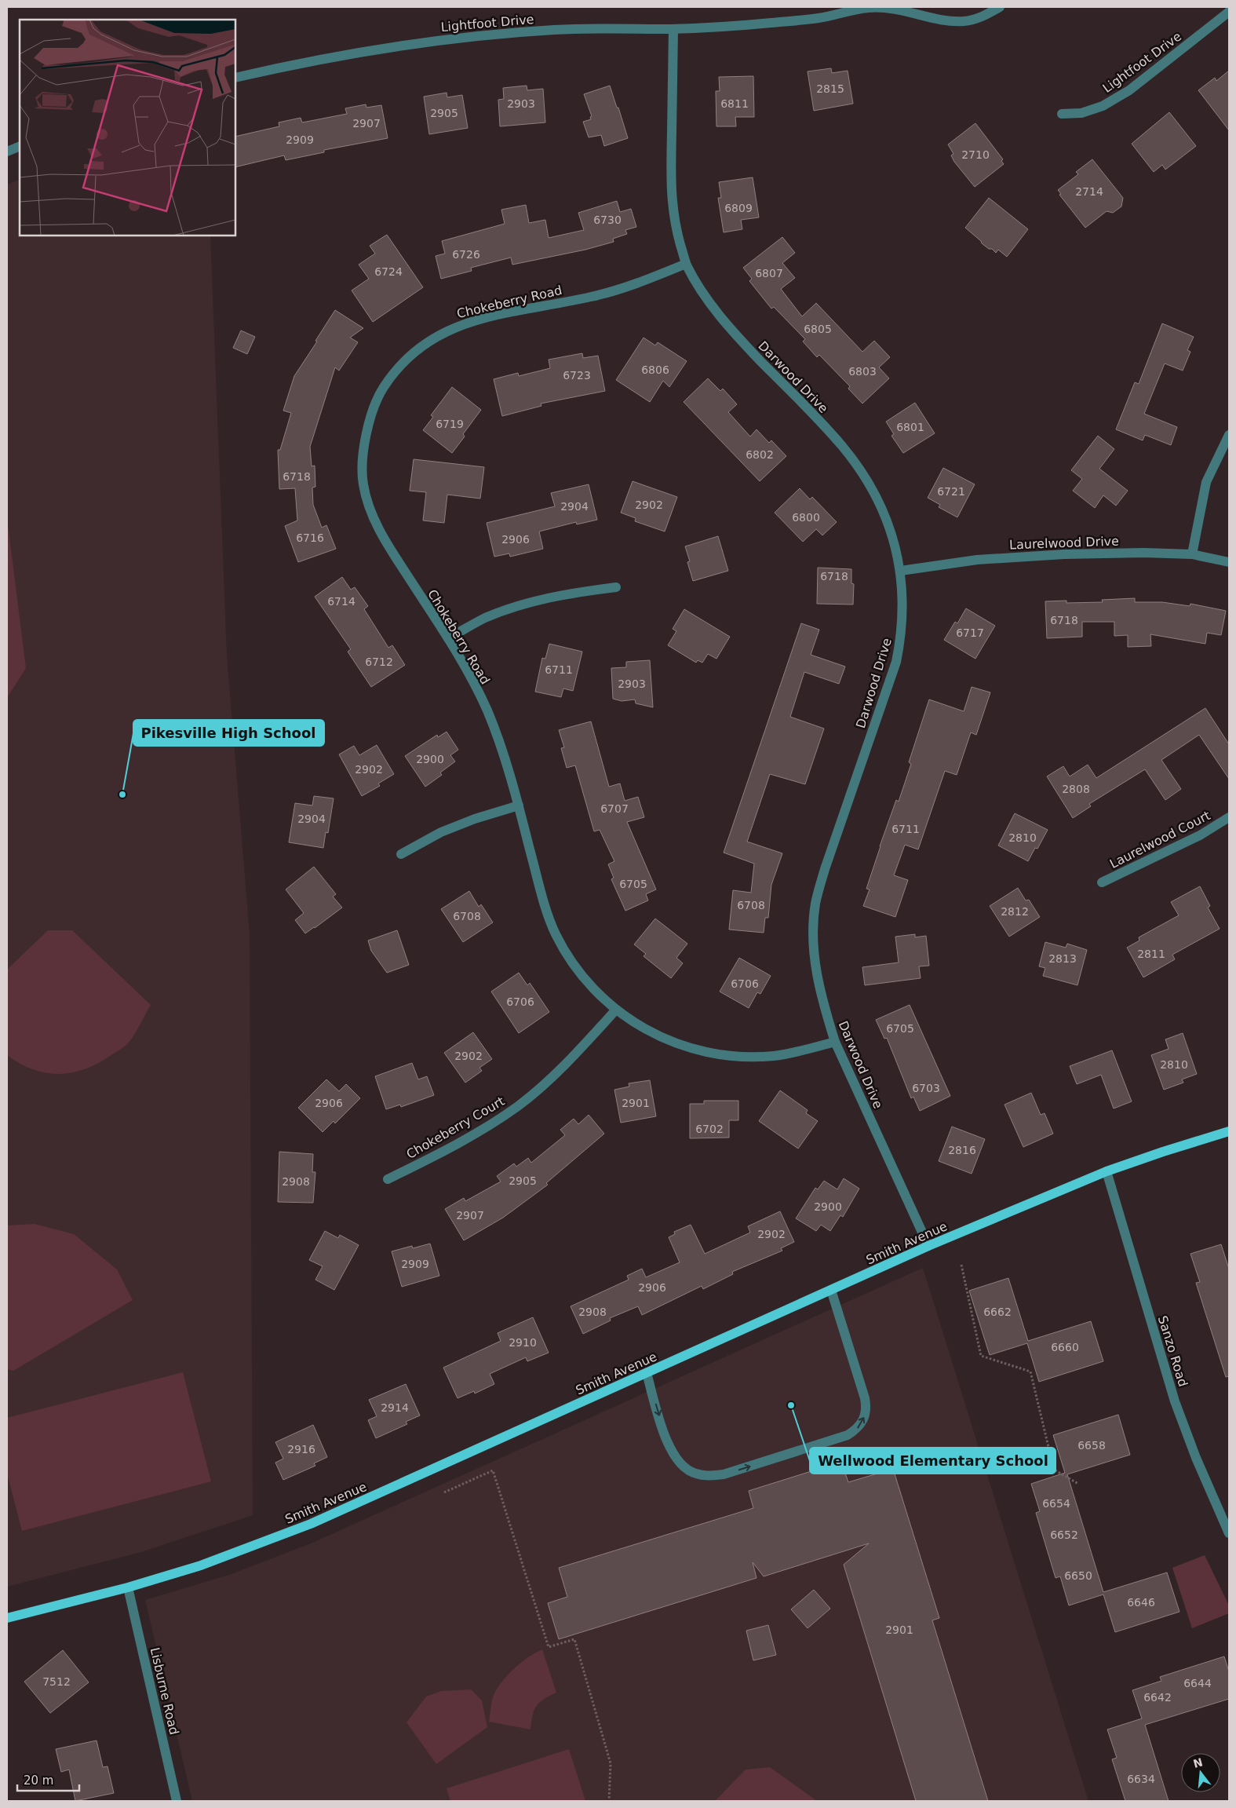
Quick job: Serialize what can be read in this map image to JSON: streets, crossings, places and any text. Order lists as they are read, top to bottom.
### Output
{
  "streets": {
    "main road": ["Smith Avenue"],
    "street": [
      "Lightfoot Drive",
      "Chokeberry Road",
      "Darwood Drive",
      "Laurelwood Drive",
      "Laurelwood Court",
      "Chokeberry Court",
      "Sanzo Road",
      "Lisburne Road"
    ]
  },
  "crossings": [
    ["Lightfoot Drive", "Darwood Drive"],
    ["Chokeberry Road", "Darwood Drive"],
    ["Chokeberry Road", "Chokeberry Court"],
    ["Darwood Drive", "Laurelwood Drive"],
    ["Darwood Drive", "Smith Avenue"],
    ["Smith Avenue", "Sanzo Road"],
    ["Smith Avenue", "Lisburne Road"]
  ],
  "places": ["Pikesville High School", "Wellwood Elementary School"],
  "house_numbers": [
    "2815",
    "2903",
    "6811",
    "2905",
    "2907",
    "2909",
    "2710",
    "2714",
    "6809",
    "6730",
    "6726",
    "6724",
    "6807",
    "6805",
    "6806",
    "6803",
    "6723",
    "6719",
    "6801",
    "6802",
    "6718",
    "6721",
    "2902",
    "2904",
    "6800",
    "6716",
    "2906",
    "6718",
    "6714",
    "6718",
    "6717",
    "6712",
    "6711",
    "2903",
    "2900",
    "2902",
    "2808",
    "6707",
    "2904",
    "6711",
    "2810",
    "6705",
    "6708",
    "2812",
    "6708",
    "2811",
    "2813",
    "6706",
    "6706",
    "6705",
    "2902",
    "2810",
    "6703",
    "2906",
    "2901",
    "6702",
    "2816",
    "2905",
    "2908",
    "2900",
    "2907",
    "2902",
    "2909",
    "2906",
    "2908",
    "6662",
    "2910",
    "6660",
    "2914",
    "6658",
    "2916",
    "6654",
    "6652",
    "6650",
    "6646",
    "2901",
    "7512",
    "6644",
    "6642",
    "6634"
  ],
  "scale_bar": "20 m",
  "north": "top"
}
